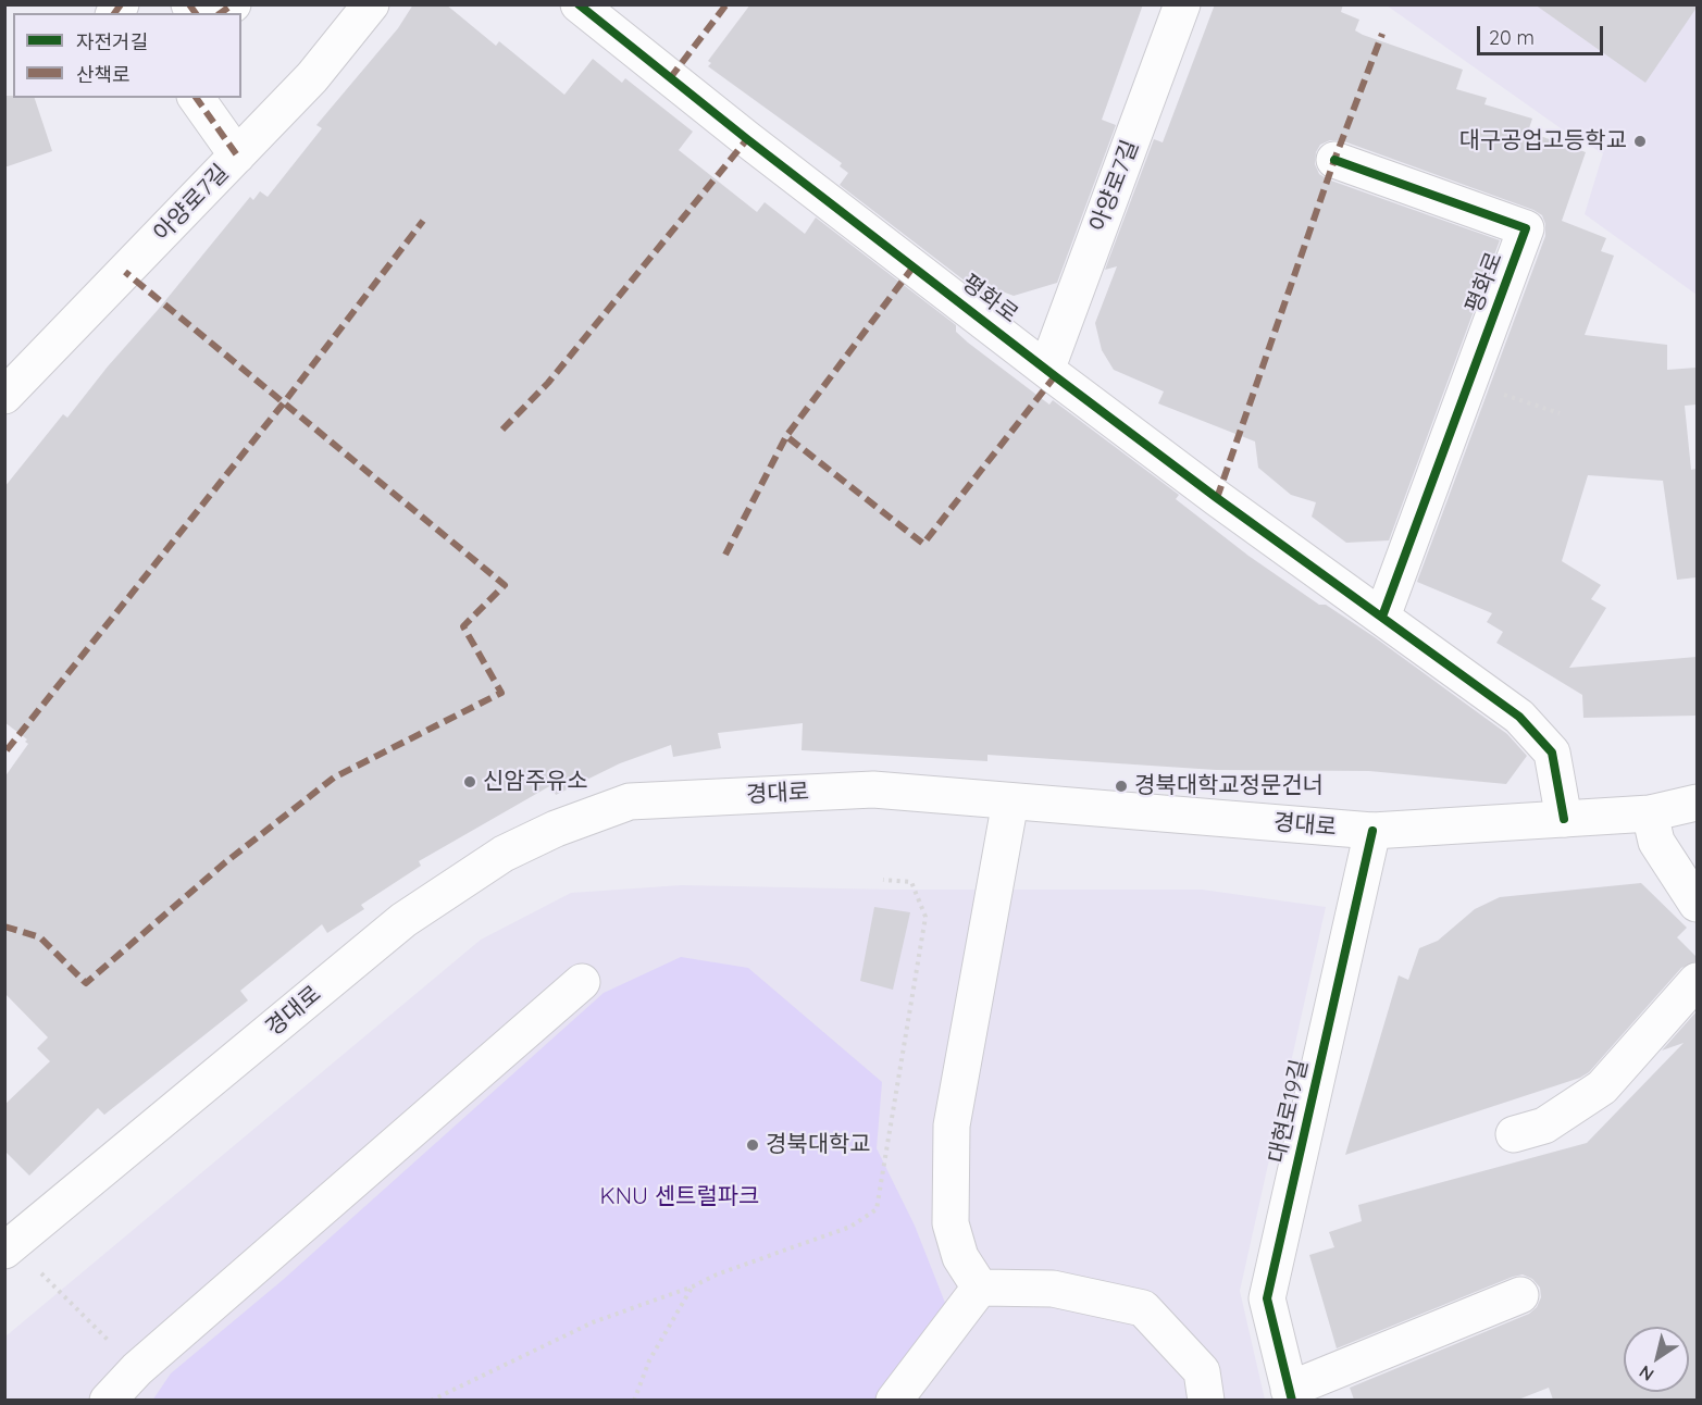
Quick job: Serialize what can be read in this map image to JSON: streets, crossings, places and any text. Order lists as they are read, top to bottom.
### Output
{
  "streets": {
    "street": [
      "아양로7길",
      "평화로",
      "경대로",
      "대현로19길"
    ]
  },
  "crossings": [
    ["아양로7길", "평화로"],
    ["평화로", "경대로"],
    ["경대로", "대현로19길"]
  ],
  "parks": ["KNU 센트럴파크"],
  "places": [
    "대구공업고등학교",
    "신암주유소",
    "경북대학교정문건너",
    "경북대학교"
  ],
  "legend": ["자전거길", "산책로"],
  "scale_bar": "20 m",
  "north": "bottom left"
}
